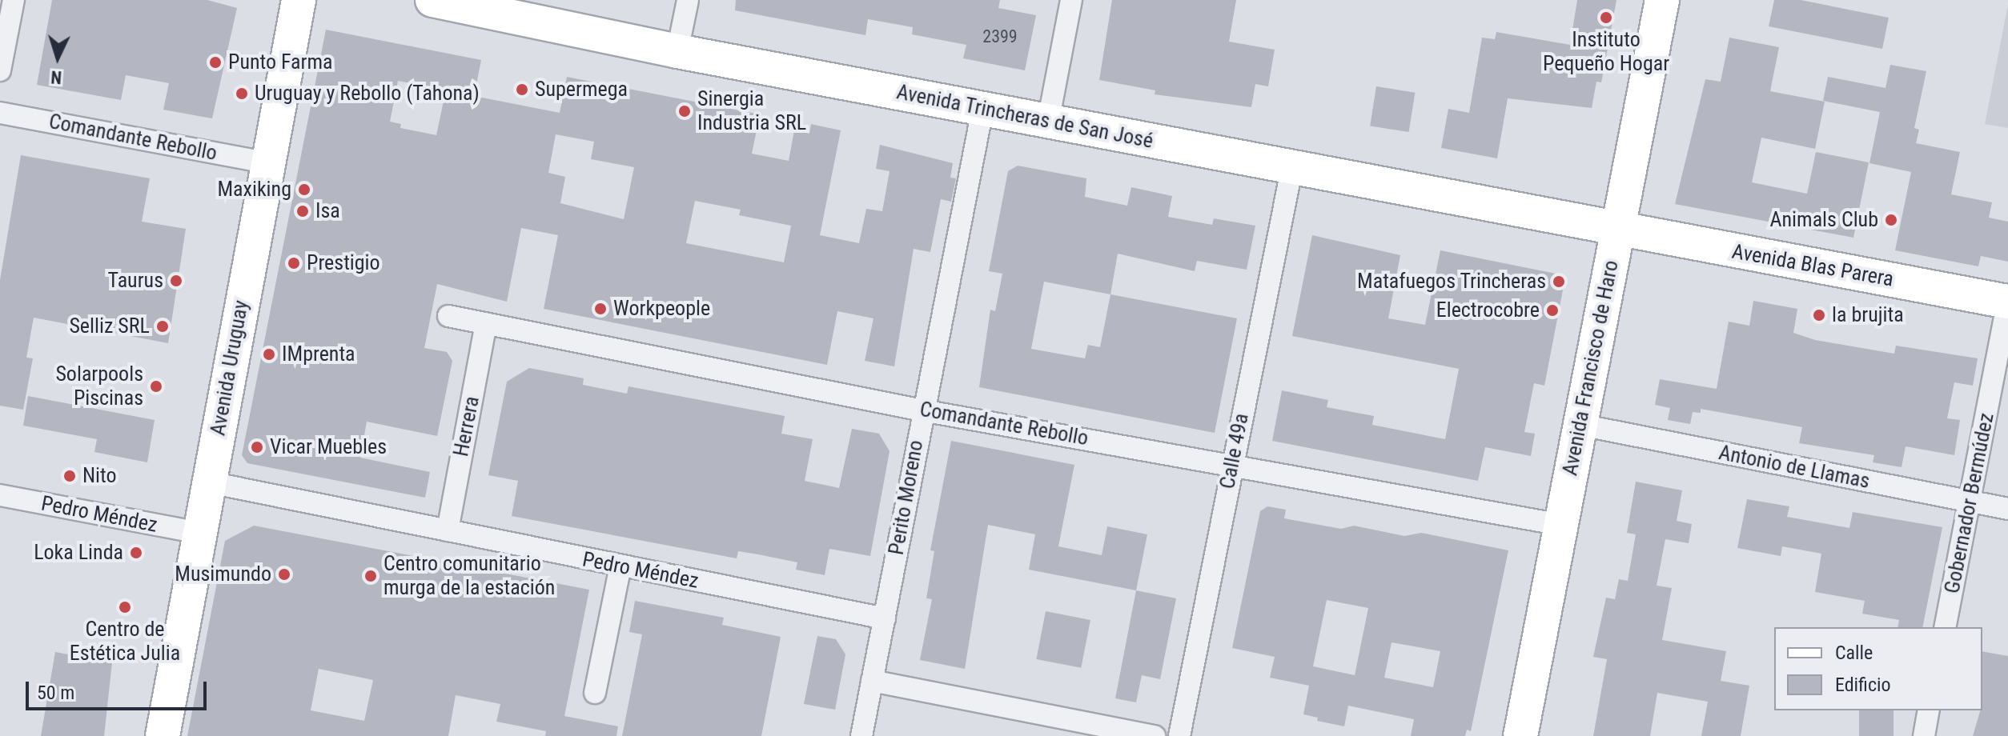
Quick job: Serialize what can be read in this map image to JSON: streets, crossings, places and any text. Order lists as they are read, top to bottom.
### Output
{
  "streets": {
    "main road": [
      "Avenida Trincheras de San José",
      "Avenida Blas Parera",
      "Avenida Uruguay",
      "Avenida Francisco de Haro"
    ],
    "street": [
      "Comandante Rebollo",
      "Herrera",
      "Calle 49a",
      "Antonio de Llamas",
      "Perito Moreno",
      "Gobernador Bermúdez",
      "Pedro Méndez"
    ]
  },
  "crossings": [
    ["Avenida Trincheras de San José", "Avenida Blas Parera"],
    ["Avenida Trincheras de San José", "Avenida Francisco de Haro"],
    ["Avenida Trincheras de San José", "Calle 49a"],
    ["Avenida Trincheras de San José", "Perito Moreno"],
    ["Comandante Rebollo", "Avenida Uruguay"],
    ["Comandante Rebollo", "Avenida Francisco de Haro"],
    ["Comandante Rebollo", "Herrera"],
    ["Comandante Rebollo", "Calle 49a"],
    ["Comandante Rebollo", "Perito Moreno"],
    ["Avenida Blas Parera", "Avenida Francisco de Haro"],
    ["Avenida Blas Parera", "Gobernador Bermúdez"],
    ["Avenida Uruguay", "Pedro Méndez"],
    ["Avenida Francisco de Haro", "Antonio de Llamas"],
    ["Herrera", "Pedro Méndez"],
    ["Antonio de Llamas", "Gobernador Bermúdez"],
    ["Perito Moreno", "Pedro Méndez"]
  ],
  "places": [
    "Instituto Pequeño Hogar",
    "Punto Farma",
    "Supermega",
    "Uruguay y Rebollo (Tahona)",
    "Sinergia Industria SRL",
    "Maxiking",
    "Isa",
    "Animals Club",
    "Prestigio",
    "Taurus",
    "Matafuegos Trincheras",
    "Workpeople",
    "Electrocobre",
    "la brujita",
    "Selliz SRL",
    "IMprenta",
    "Solarpools Piscinas",
    "Vicar Muebles",
    "Nito",
    "Loka Linda",
    "Musimundo",
    "Centro comunitario murga de la estación",
    "Centro de Estética Julia"
  ],
  "house_numbers": ["2399"],
  "legend": ["Calle", "Edificio"],
  "scale_bar": "50 m",
  "north": "bottom"
}
